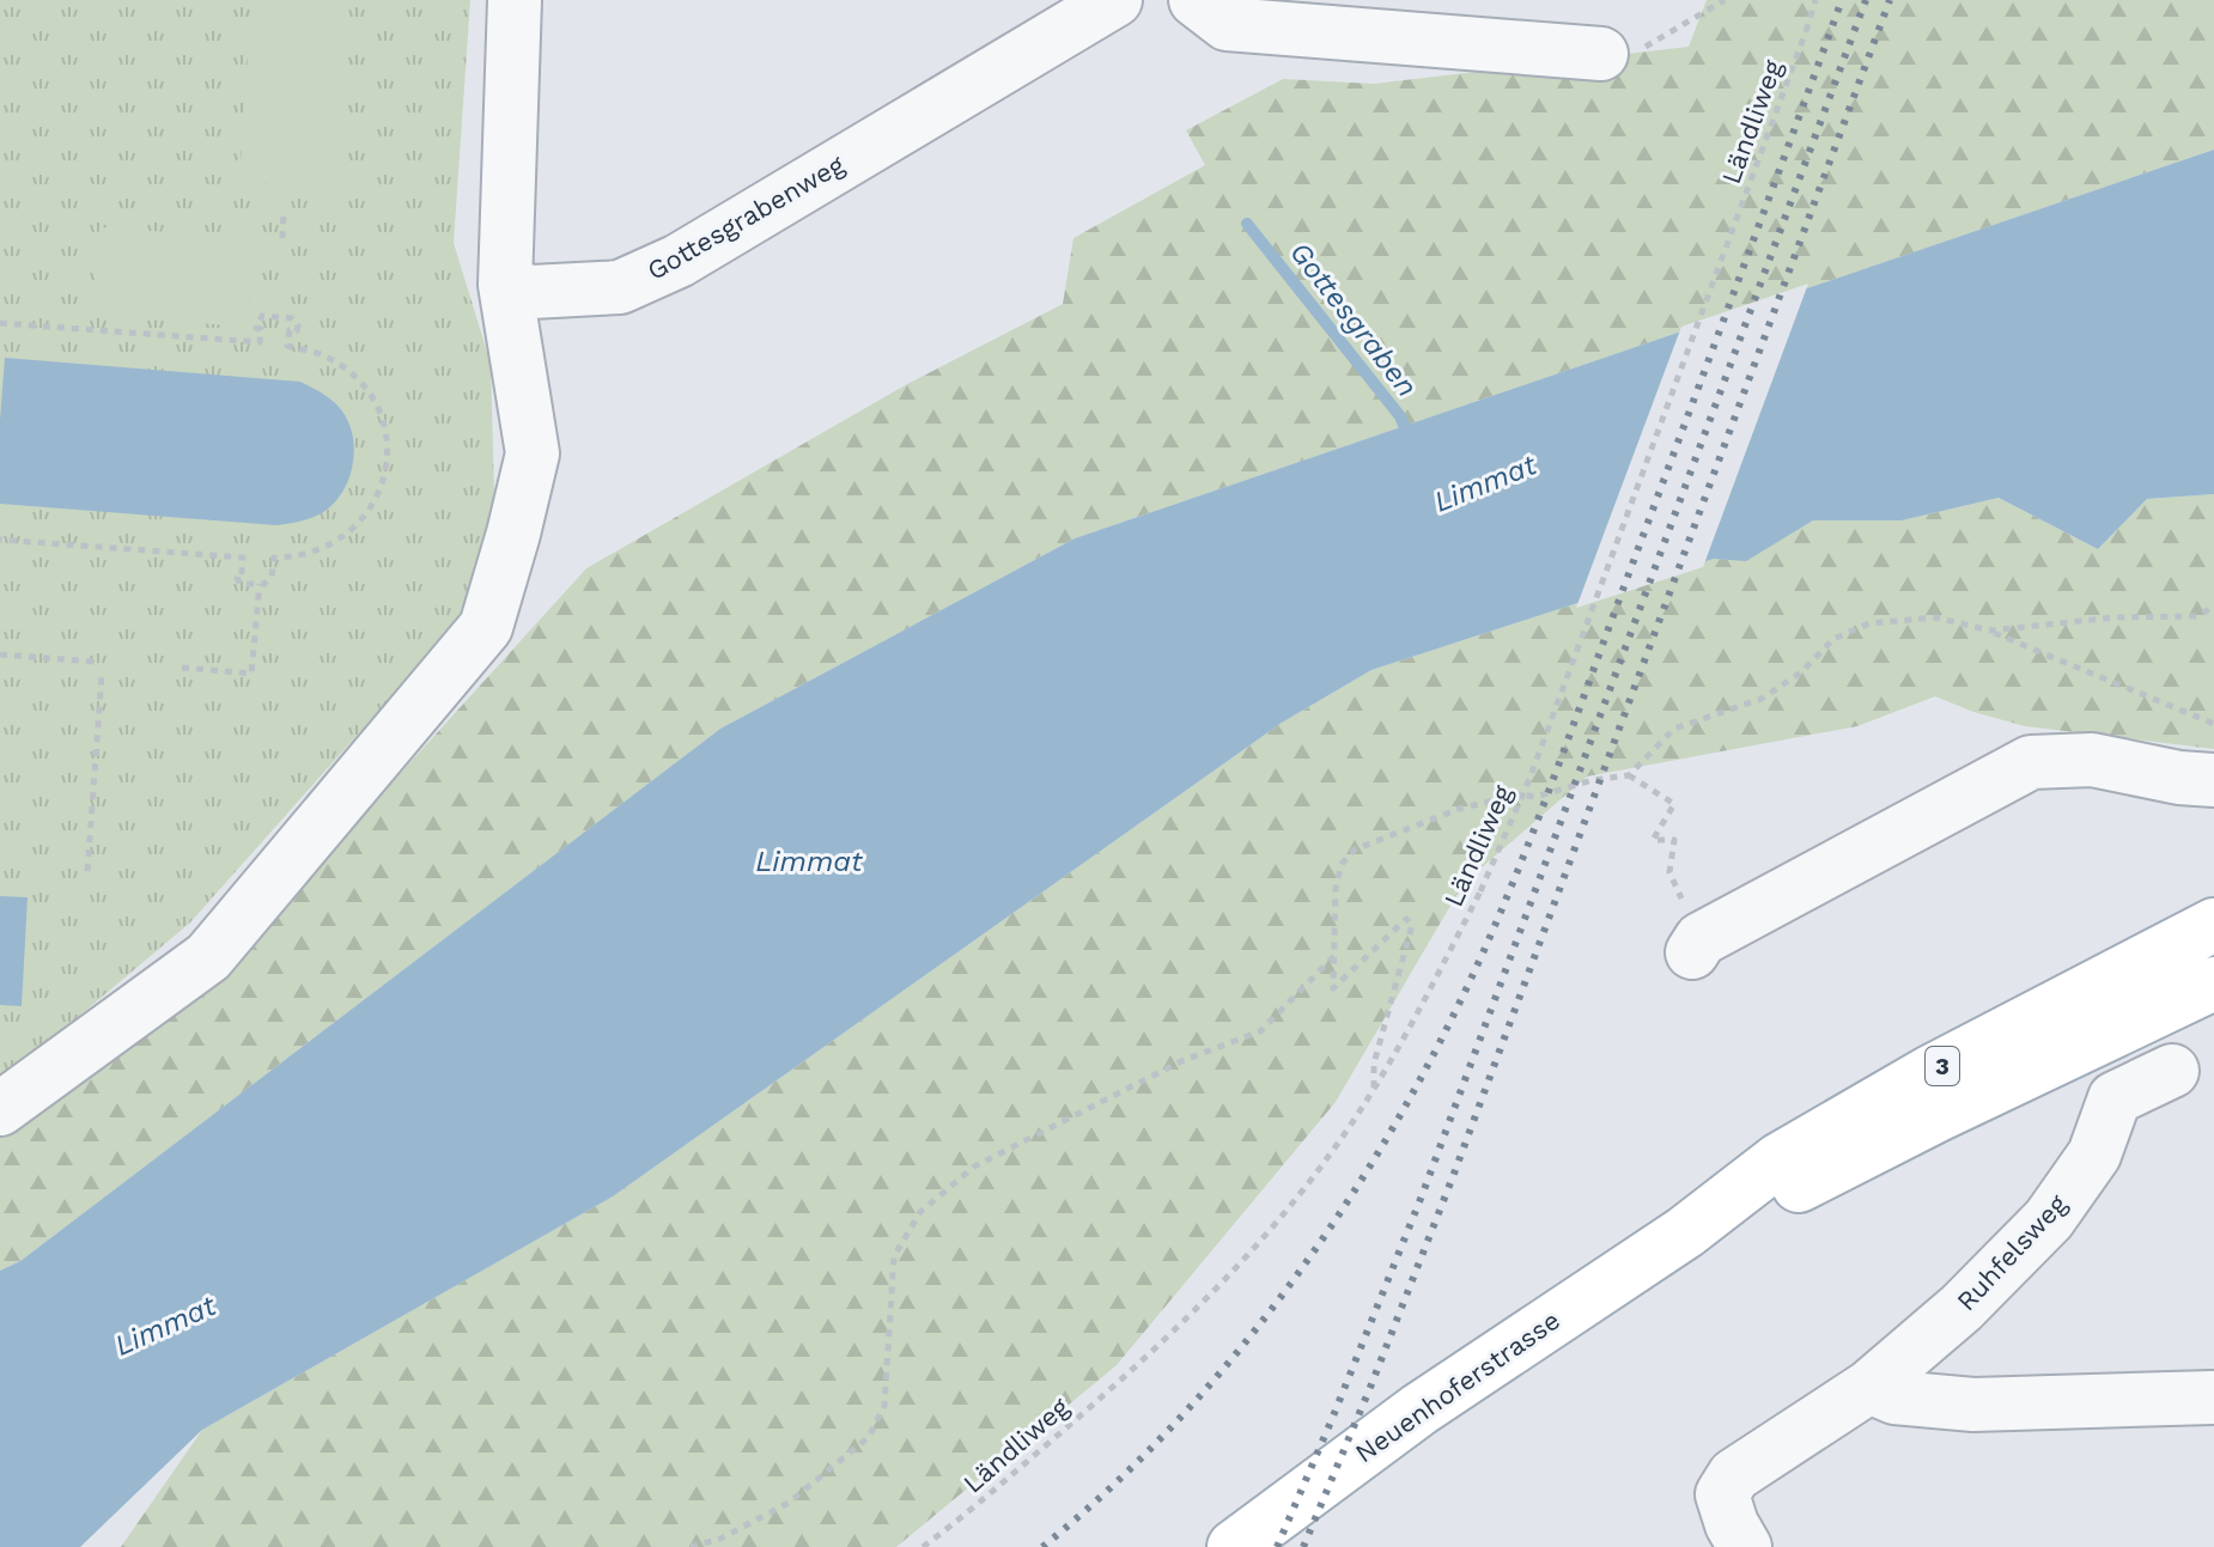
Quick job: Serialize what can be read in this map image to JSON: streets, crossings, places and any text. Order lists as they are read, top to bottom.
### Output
{
  "streets": {
    "main road": ["3", "Neuenhoferstrasse"],
    "street": ["Gottesgrabenweg", "Ruhfelsweg"],
    "path": ["Ländliweg"]
  },
  "water": ["Gottesgraben", "Limmat"]
}
